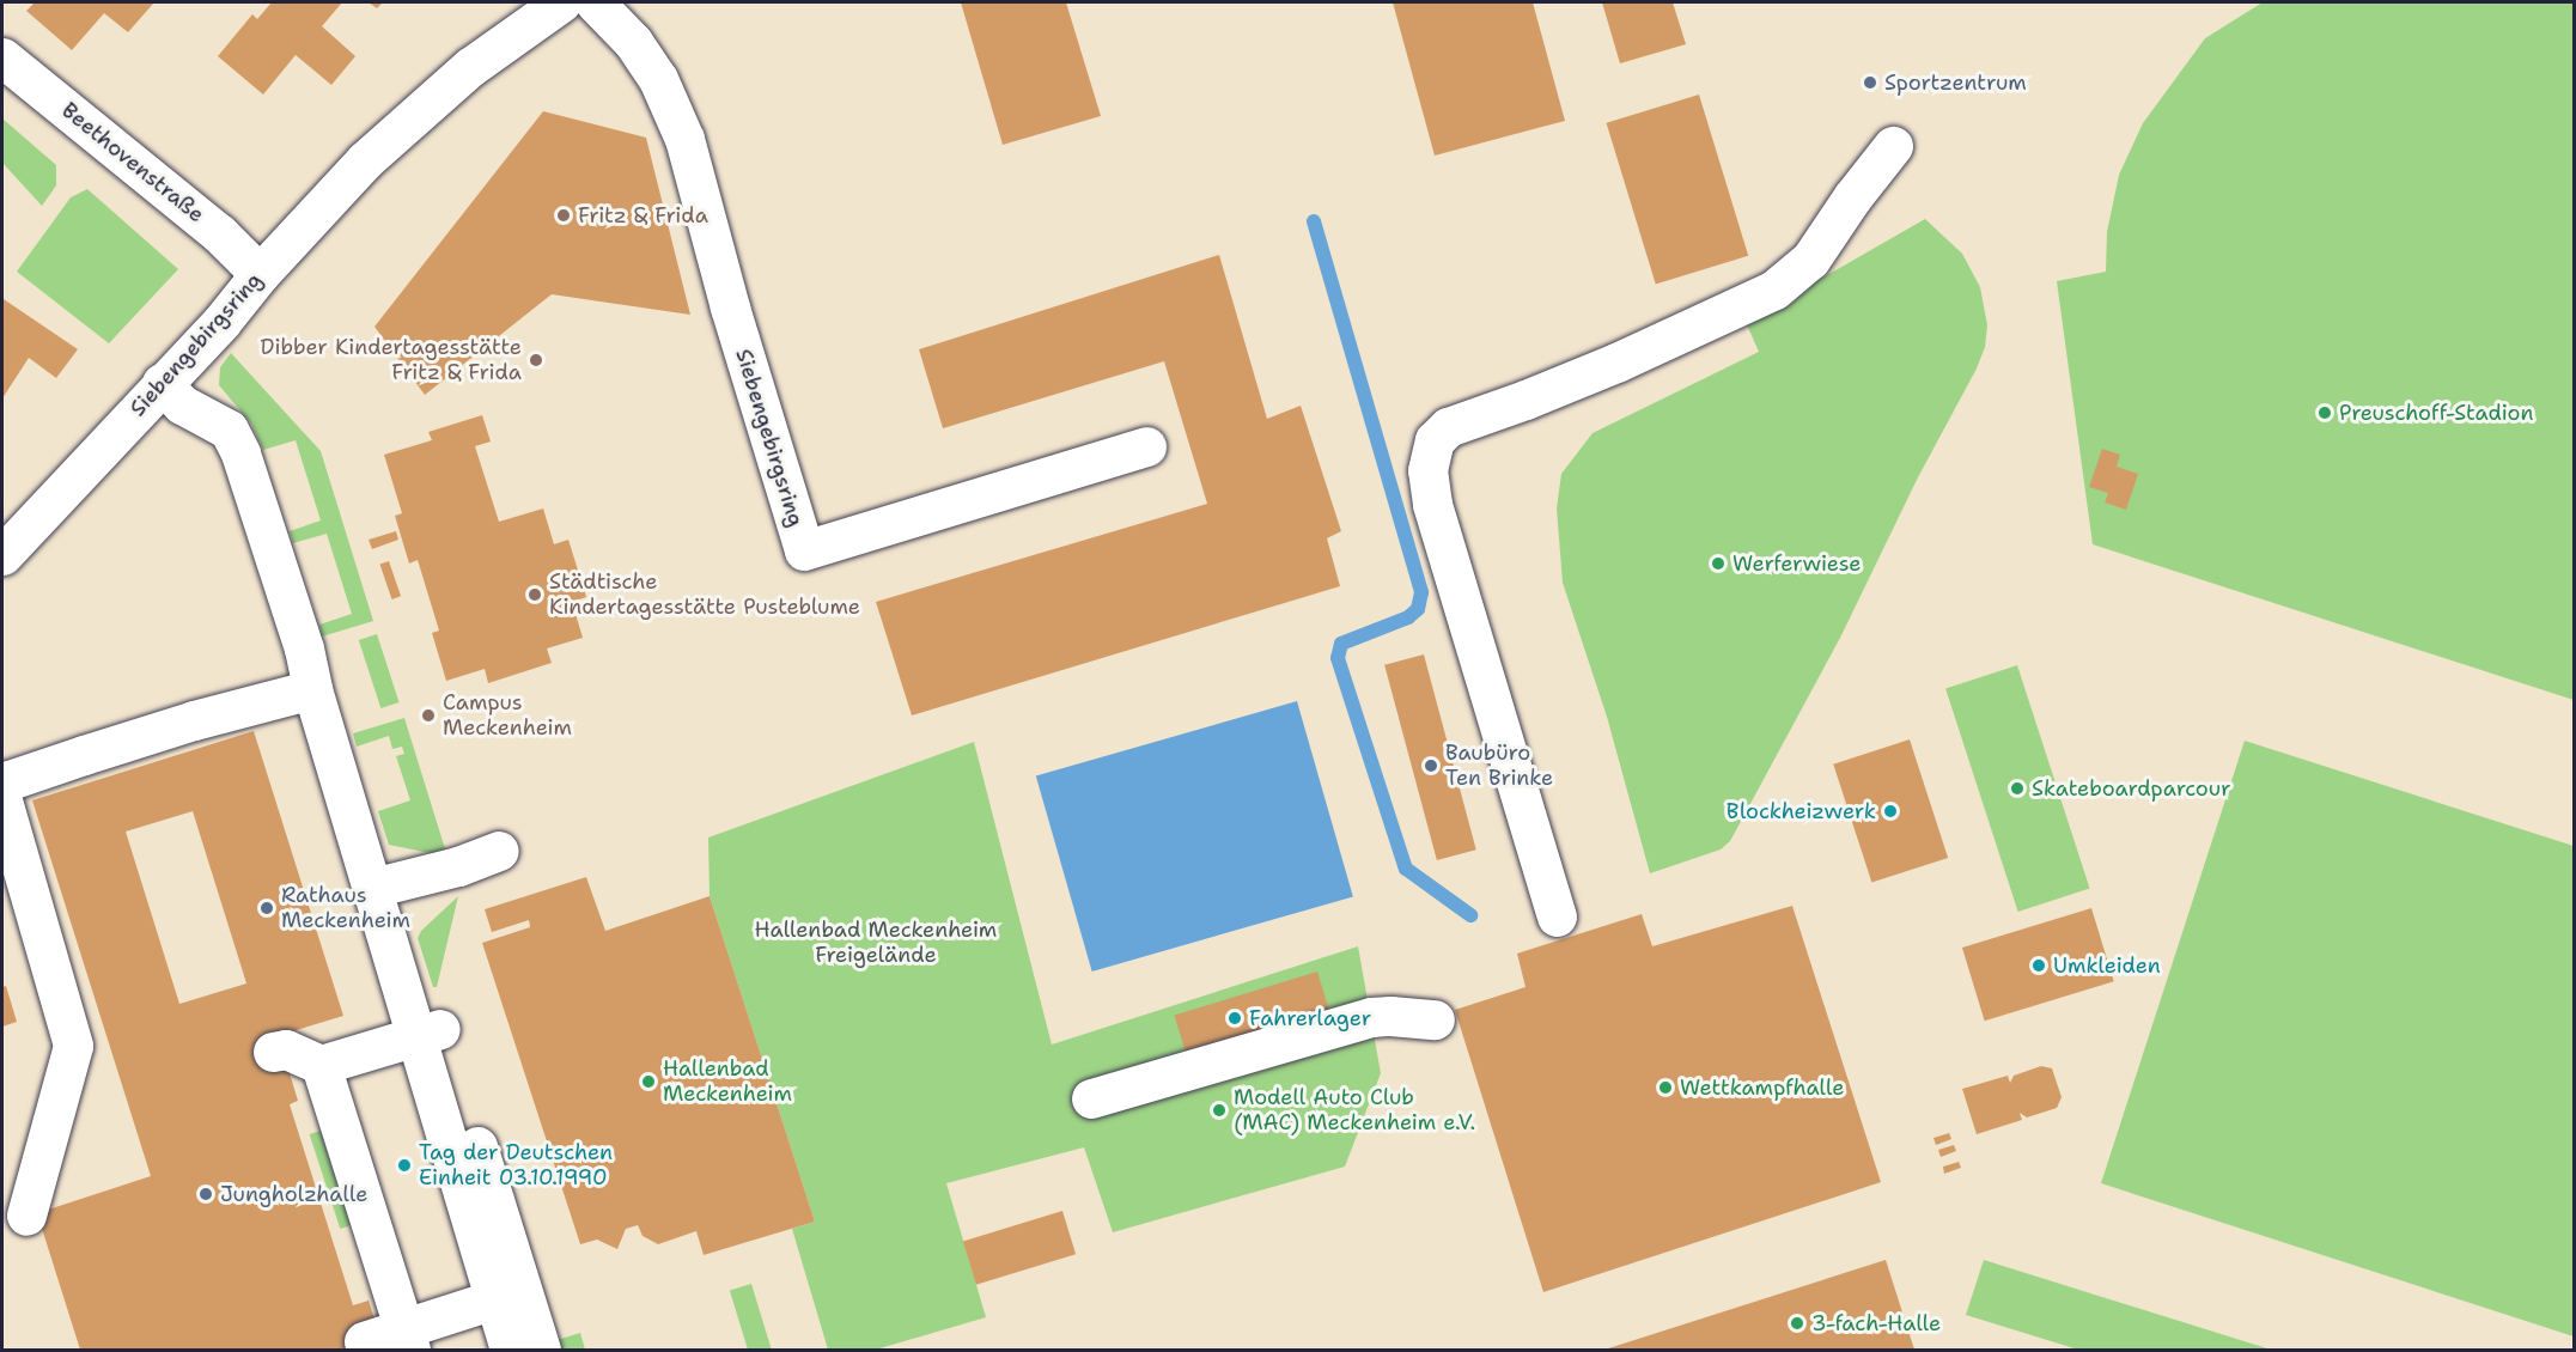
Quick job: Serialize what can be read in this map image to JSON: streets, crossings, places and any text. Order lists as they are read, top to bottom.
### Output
{
  "streets": {
    "street": ["Beethovenstraße", "Siebengebirgsring"]
  },
  "crossings": [
    ["Beethovenstraße", "Siebengebirgsring"]
  ],
  "parks": ["Hallenbad Meckenheim Freigelände"],
  "places": [
    "Sportzentrum",
    "Fritz & Frida",
    "Dibber Kindertagesstätte Fritz & Frida",
    "Preuschoff-Stadion",
    "Werferwiese",
    "Städtische Kindertagesstätte Pusteblume",
    "Campus Meckenheim",
    "Baubüro Ten Brinke",
    "Skateboardparcour",
    "Blockheizwerk",
    "Rathaus Meckenheim",
    "Umkleiden",
    "Fahrerlager",
    "Hallenbad Meckenheim",
    "Wettkampfhalle",
    "Modell Auto Club (MAC) Meckenheim e.V.",
    "Tag der Deutschen Einheit 03.10.1990",
    "Jungholzhalle",
    "3-fach-Halle"
  ]
}
